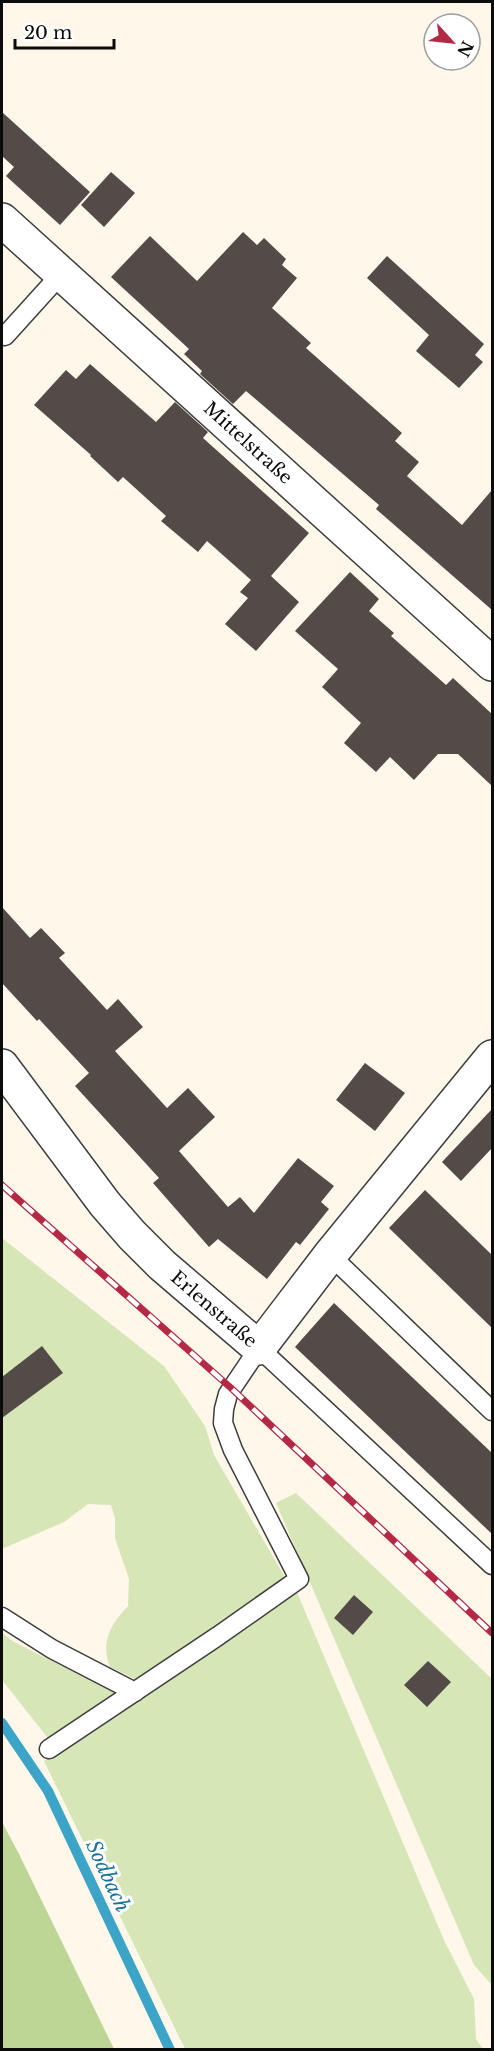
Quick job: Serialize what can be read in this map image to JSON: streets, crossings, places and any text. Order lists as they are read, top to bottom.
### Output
{
  "streets": {
    "street": ["Mittelstraße", "Erlenstraße"]
  },
  "water": ["Sodbach"],
  "scale_bar": "20 m",
  "north": "bottom right"
}
